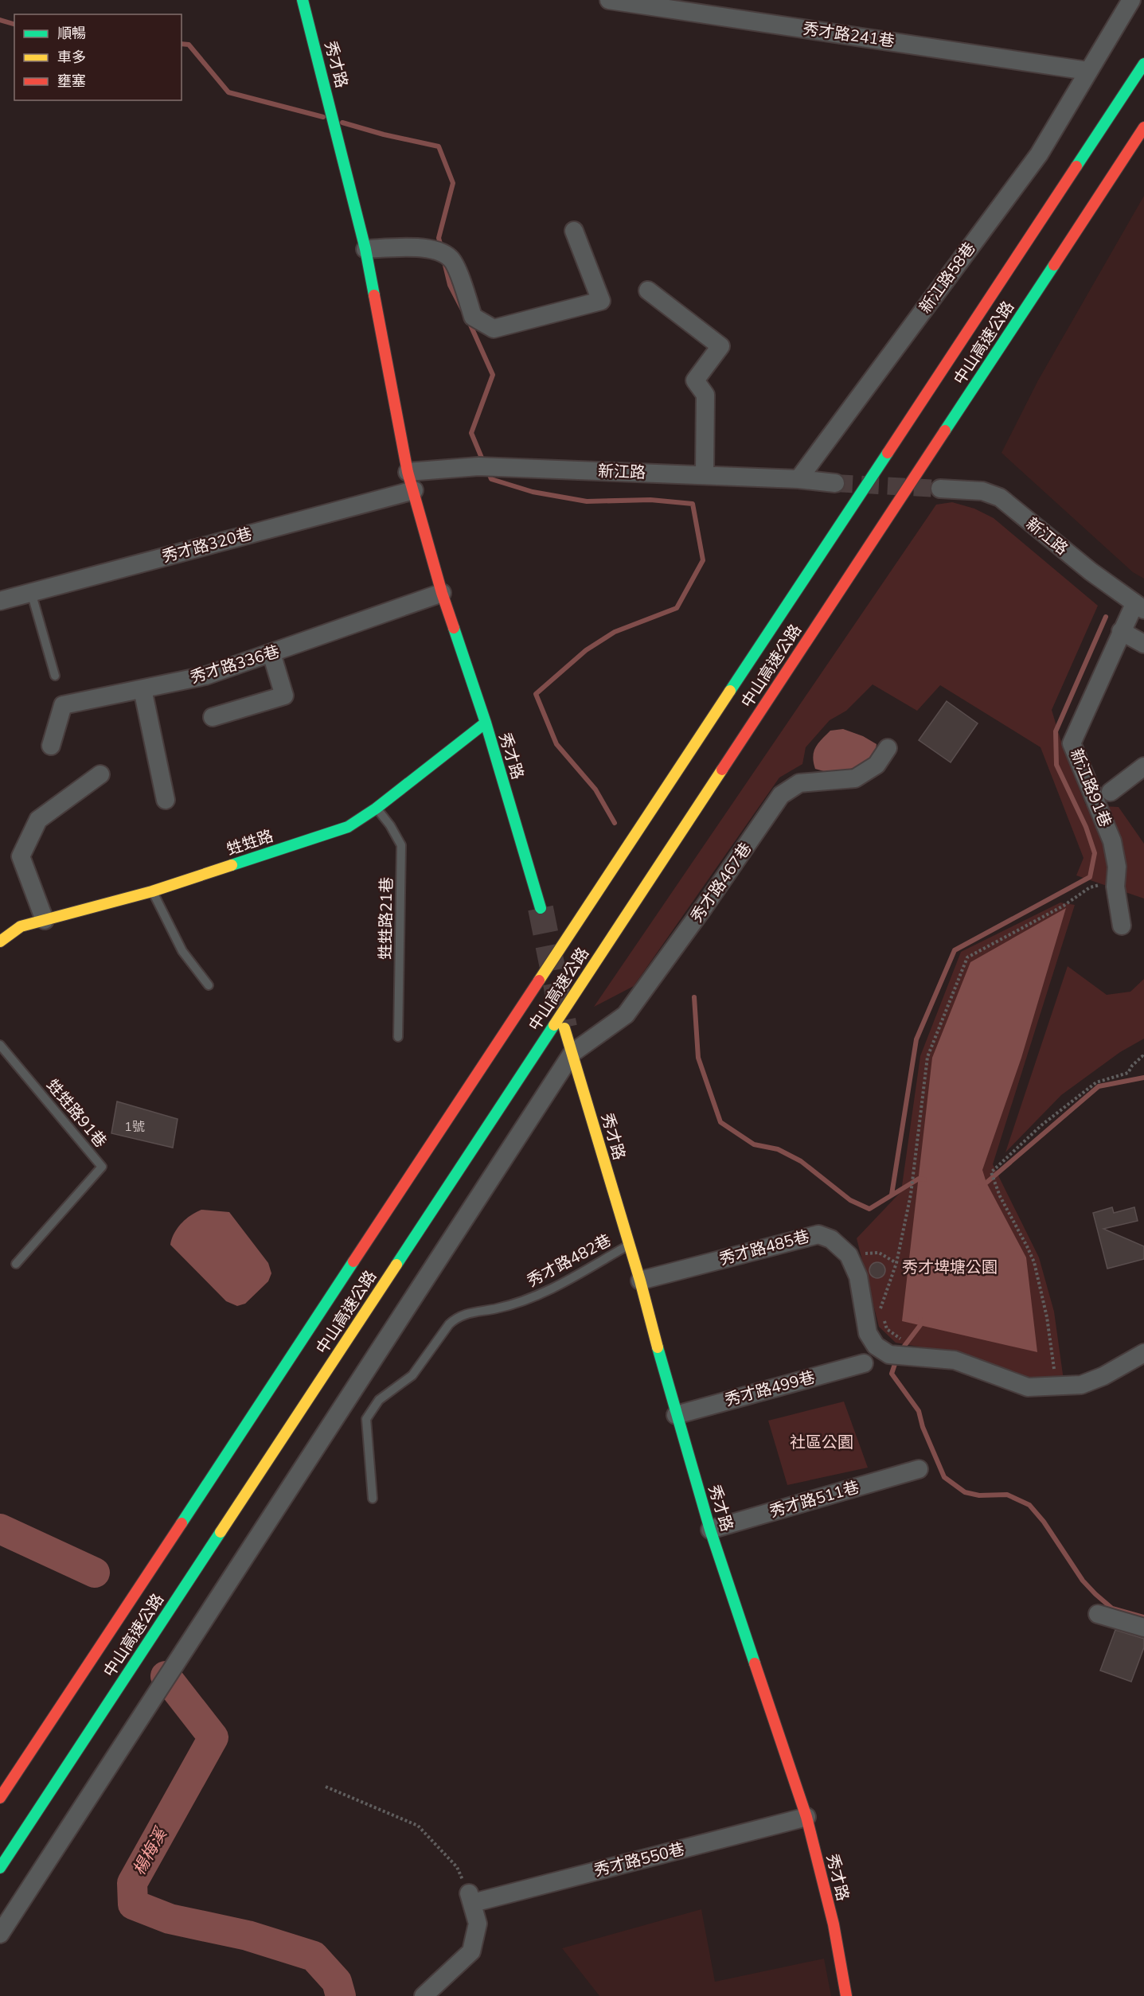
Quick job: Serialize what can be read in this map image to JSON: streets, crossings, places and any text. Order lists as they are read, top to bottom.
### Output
{
  "streets": {
    "main road": ["秀才路", "中山高速公路", "甡甡路"],
    "street": [
      "秀才路241巷",
      "新江路58巷",
      "新江路",
      "秀才路320巷",
      "秀才路336巷",
      "新江路91巷",
      "秀才路467巷",
      "秀才路485巷",
      "秀才路499巷",
      "秀才路511巷",
      "秀才路550巷"
    ],
    "lane": ["甡甡路21巷", "甡甡路91巷", "秀才路482巷"]
  },
  "crossings": [
    ["秀才路241巷", "新江路58巷"],
    ["秀才路", "新江路"],
    ["秀才路", "秀才路320巷"],
    ["秀才路", "秀才路336巷"],
    ["秀才路", "甡甡路"],
    ["秀才路", "秀才路467巷"],
    ["秀才路", "秀才路485巷"],
    ["秀才路", "秀才路482巷"],
    ["秀才路", "秀才路499巷"],
    ["秀才路", "秀才路511巷"],
    ["秀才路", "秀才路550巷"],
    ["新江路58巷", "新江路"],
    ["新江路", "新江路91巷"],
    ["甡甡路", "甡甡路21巷"]
  ],
  "water": ["楊梅溪"],
  "parks": ["秀才埤塘公園", "社區公園"],
  "house_numbers": ["1號"],
  "legend": ["順暢", "車多", "壅塞"]
}
